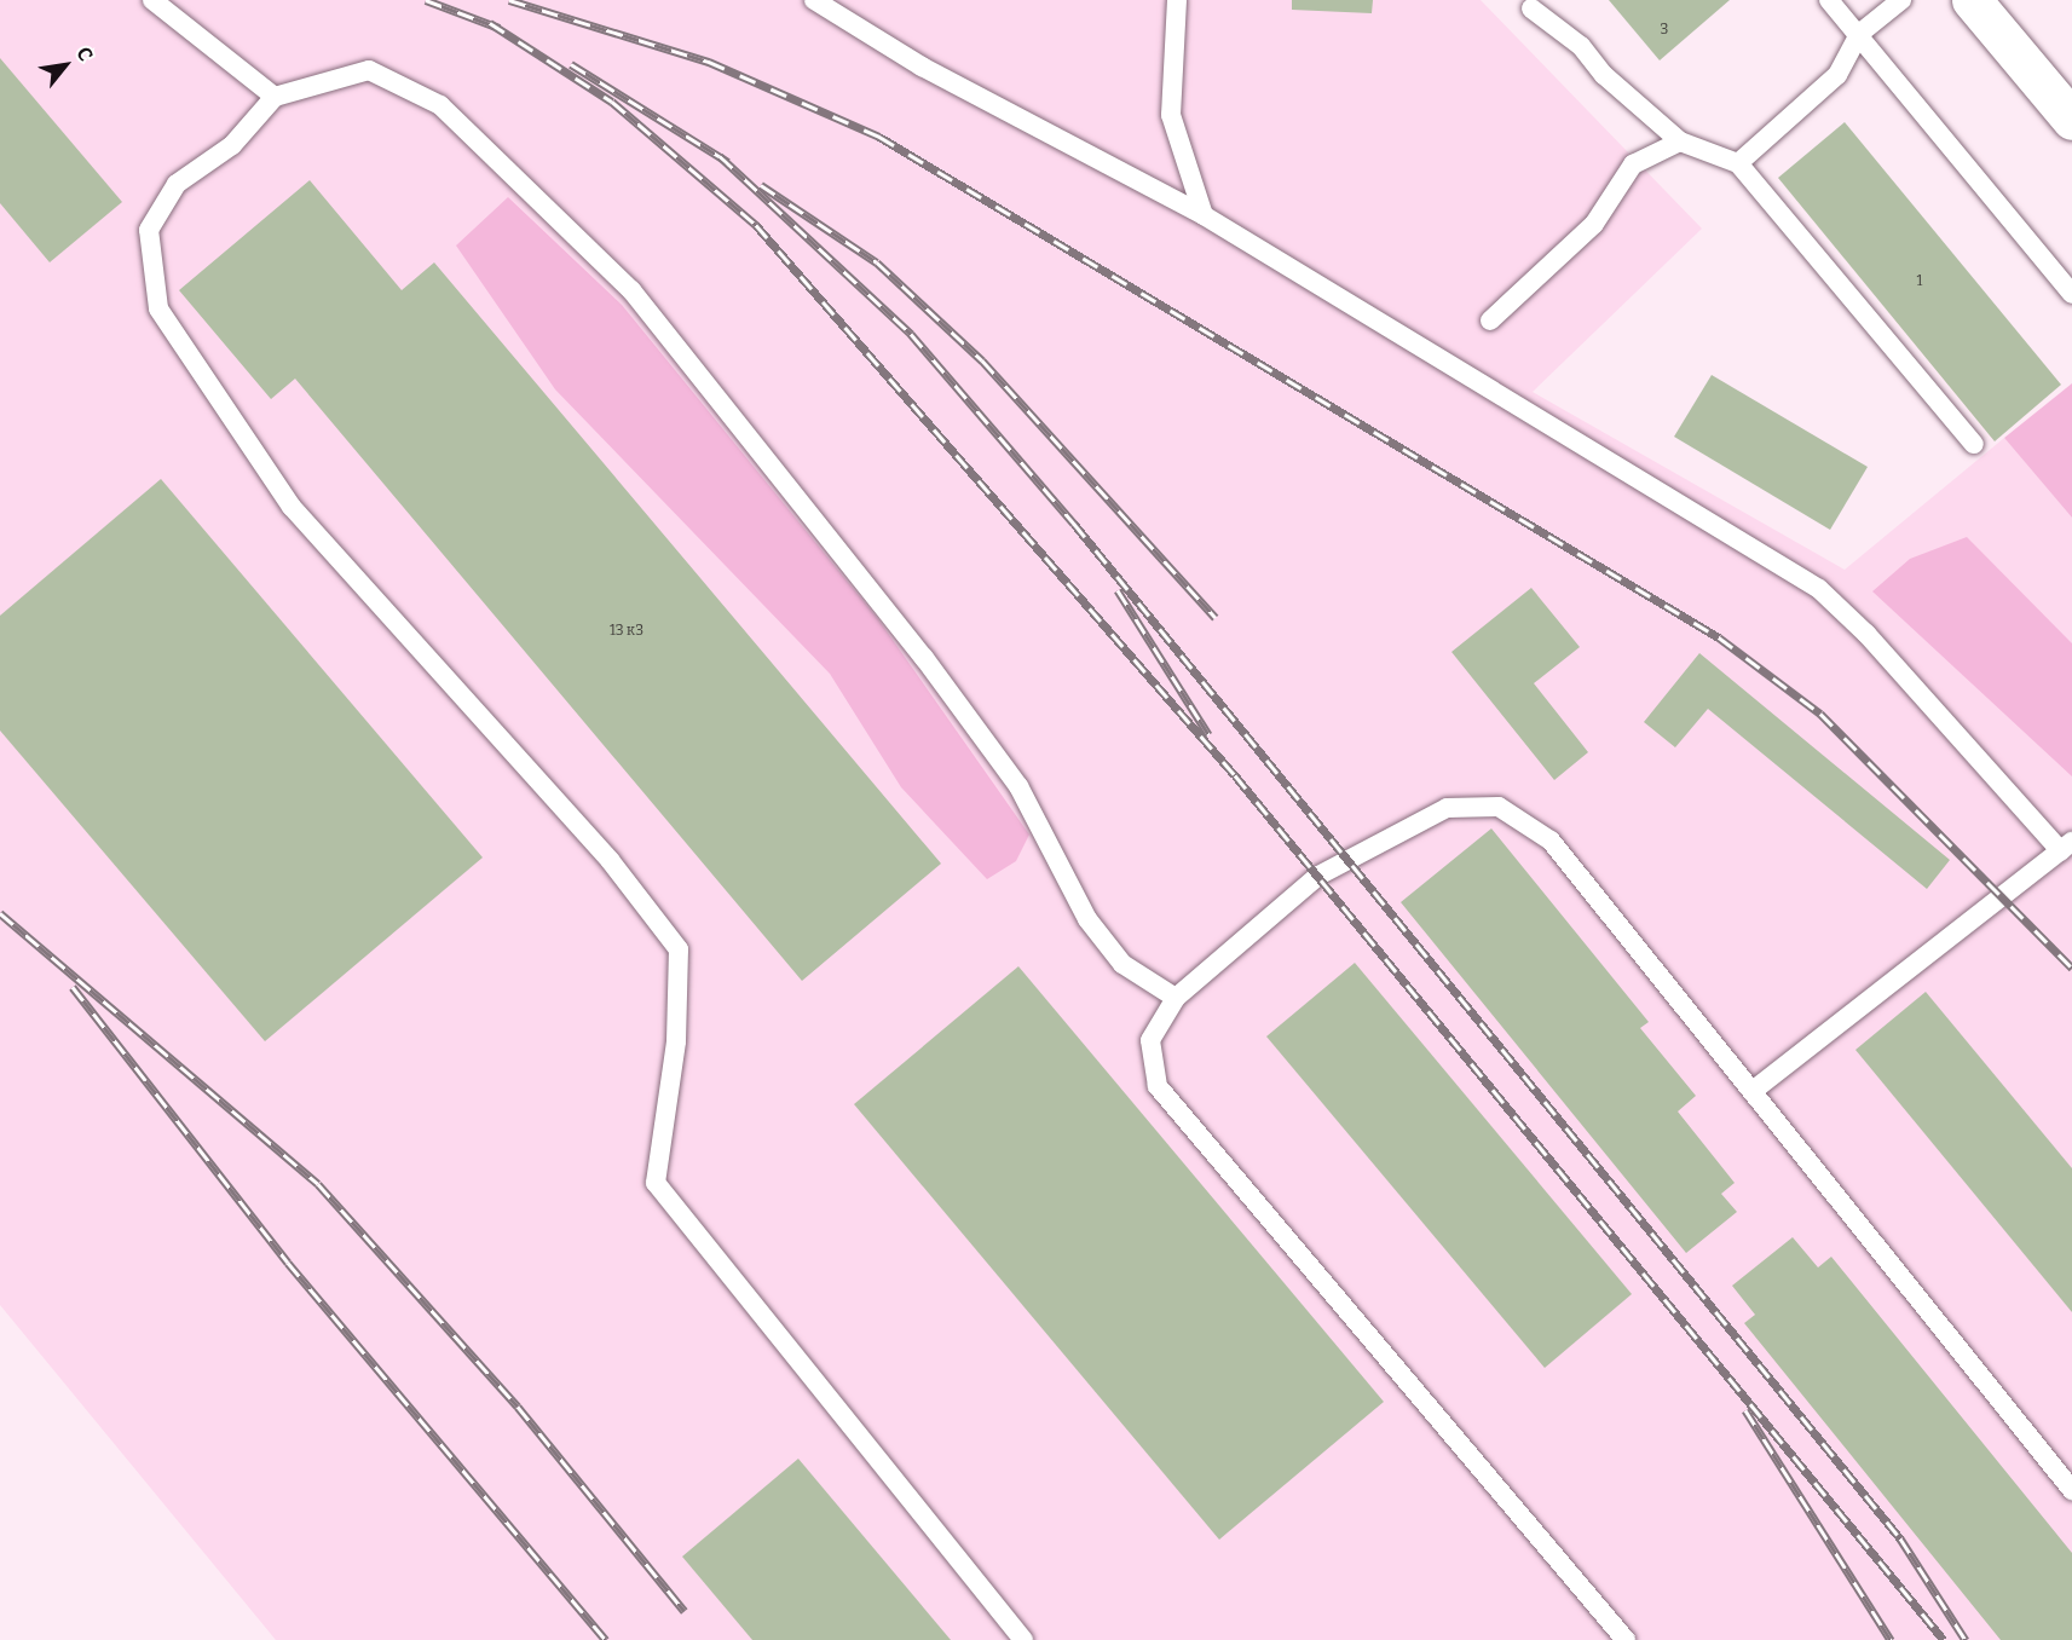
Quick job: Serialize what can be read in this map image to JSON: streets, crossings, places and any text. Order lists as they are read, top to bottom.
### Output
{
  "house_numbers": ["3", "1", "13 к3"],
  "north": "top right"
}
